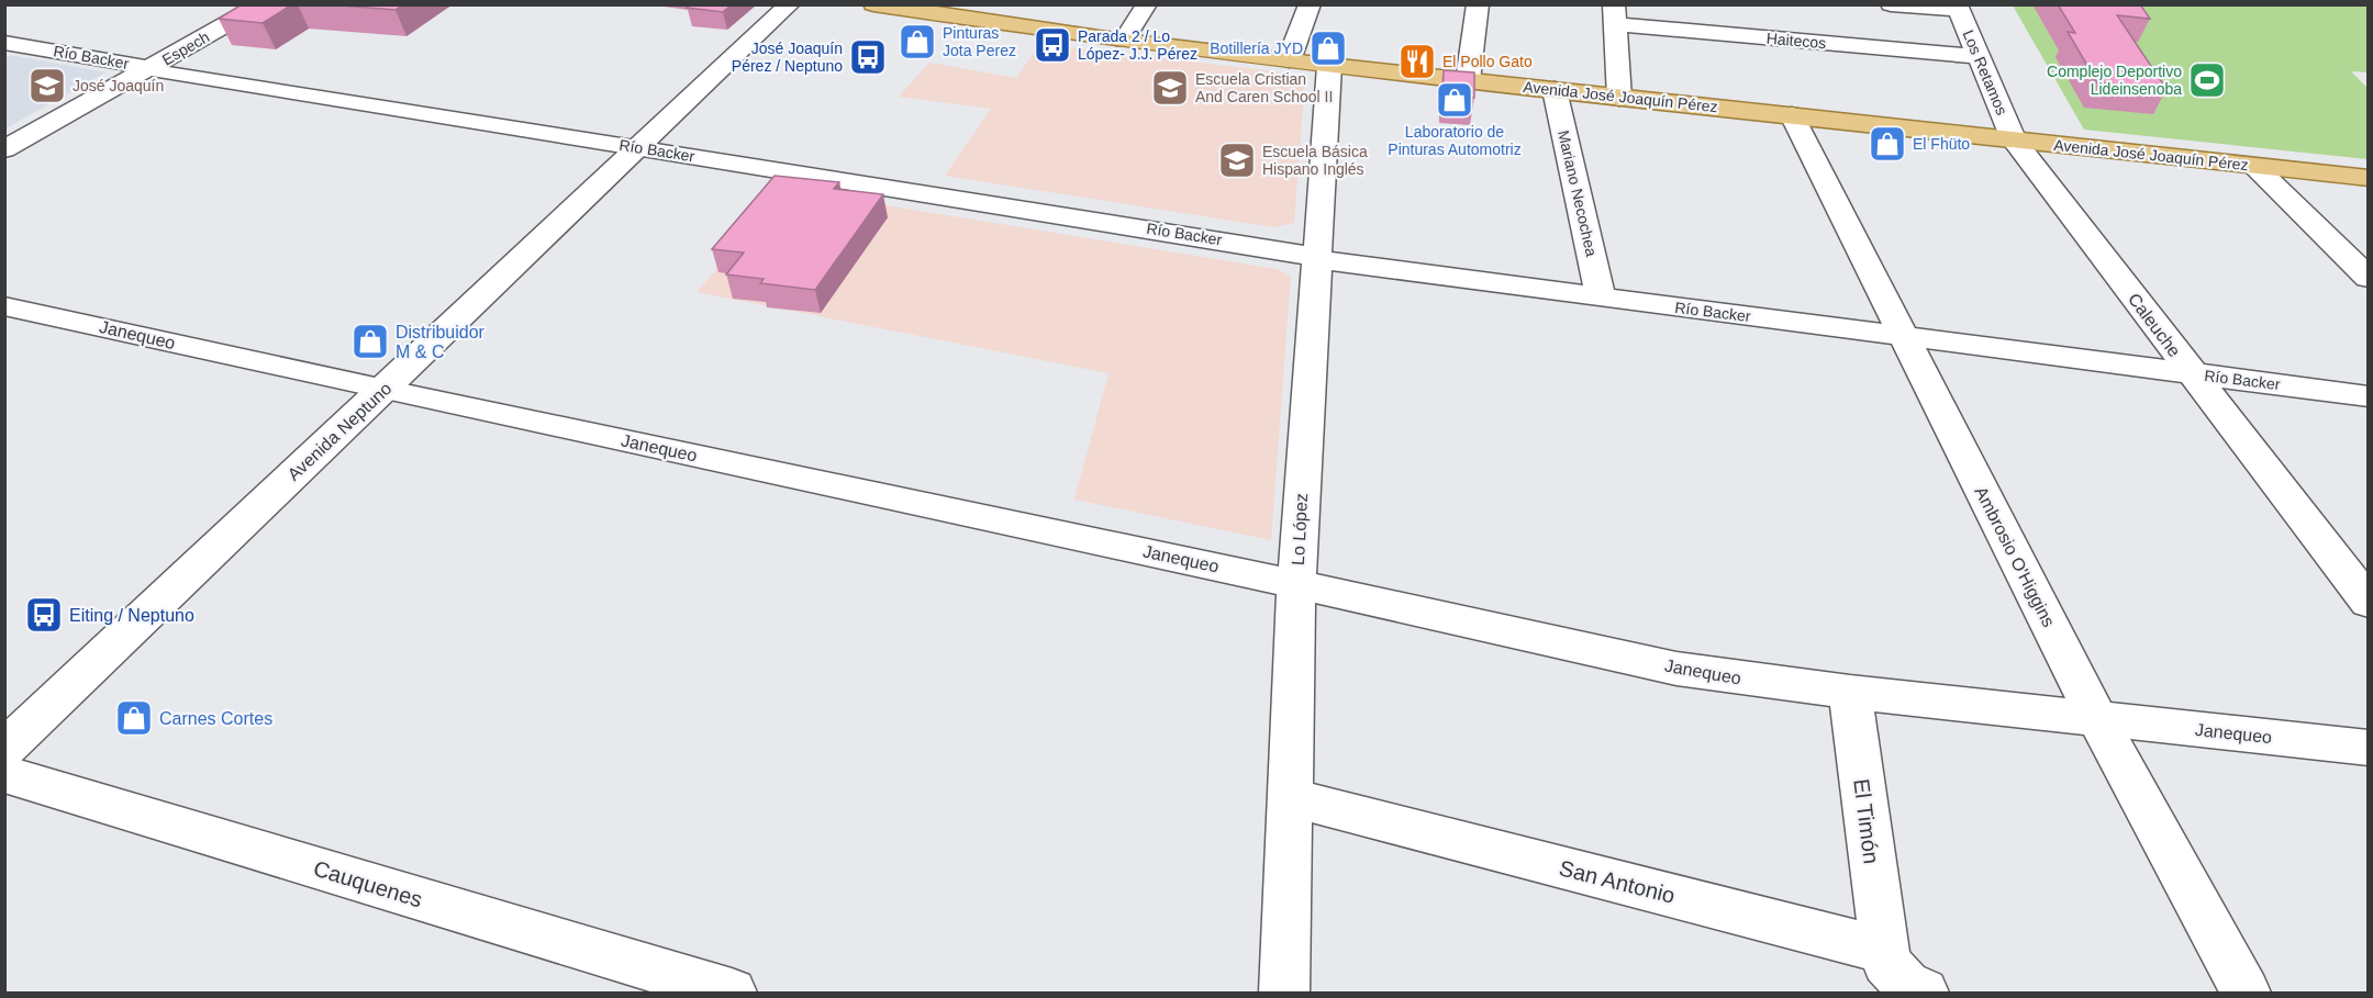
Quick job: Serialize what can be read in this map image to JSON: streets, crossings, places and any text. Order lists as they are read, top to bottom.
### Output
{
  "streets": {
    "main road": ["Avenida José Joaquín Pérez"],
    "street": [
      "Haitecos",
      "Espech",
      "Río Backer",
      "Los Retamos",
      "Mariano Necochea",
      "Caleuche",
      "Janequeo",
      "Avenida Neptuno",
      "Lo López",
      "Ambrosio O'Higgins",
      "El Timón",
      "San Antonio",
      "Cauquenes"
    ]
  },
  "crossings": [
    ["Haitecos", "Los Retamos"],
    ["Espech", "Río Backer"],
    ["Río Backer", "Mariano Necochea"],
    ["Río Backer", "Caleuche"],
    ["Río Backer", "Avenida Neptuno"],
    ["Río Backer", "Lo López"],
    ["Río Backer", "Ambrosio O'Higgins"],
    ["Los Retamos", "Avenida José Joaquín Pérez"],
    ["Los Retamos", "Caleuche"],
    ["Avenida José Joaquín Pérez", "Mariano Necochea"],
    ["Avenida José Joaquín Pérez", "Caleuche"],
    ["Avenida José Joaquín Pérez", "Lo López"],
    ["Avenida José Joaquín Pérez", "Ambrosio O'Higgins"],
    ["Janequeo", "Avenida Neptuno"],
    ["Janequeo", "Lo López"],
    ["Janequeo", "Ambrosio O'Higgins"],
    ["Janequeo", "El Timón"],
    ["Lo López", "San Antonio"],
    ["El Timón", "San Antonio"]
  ],
  "places": {
    "shop": [
      "Pinturas Jota Perez",
      "Botillería JYD",
      "Laboratorio de Pinturas Automotriz",
      "El Fhüto",
      "Distribuidor M & C",
      "Carnes Cortes"
    ],
    "bus stop": ["Parada 2 / Lo López- J.J. Pérez", "José Joaquín Pérez / Neptuno", "Eiting / Neptuno"],
    "restaurant": ["El Pollo Gato"],
    "sports": ["Complejo Deportivo Lideinsenoba"],
    "school or university": ["José Joaquín", "Escuela Cristian And Caren School II", "Escuela Básica Hispano Inglés"]
  }
}
